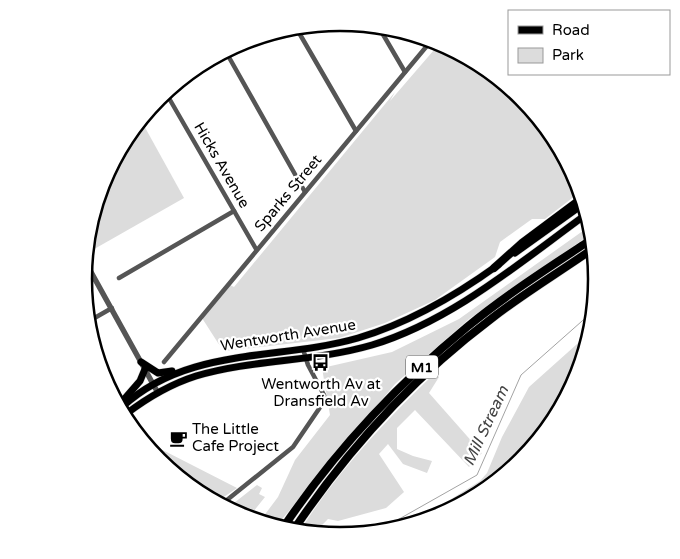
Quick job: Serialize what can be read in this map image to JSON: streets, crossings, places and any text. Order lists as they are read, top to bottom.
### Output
{
  "streets": {
    "highway": ["M1"],
    "main road": ["Wentworth Avenue"],
    "street": ["Hicks Avenue", "Sparks Street"]
  },
  "crossings": [
    ["Hicks Avenue", "Sparks Street"]
  ],
  "water": ["Mill Stream"],
  "places": {
    "bus stop": ["Wentworth Av at Dransfield Av"],
    "cafe": ["The Little Cafe Project"]
  },
  "legend": ["Road", "Park"]
}
